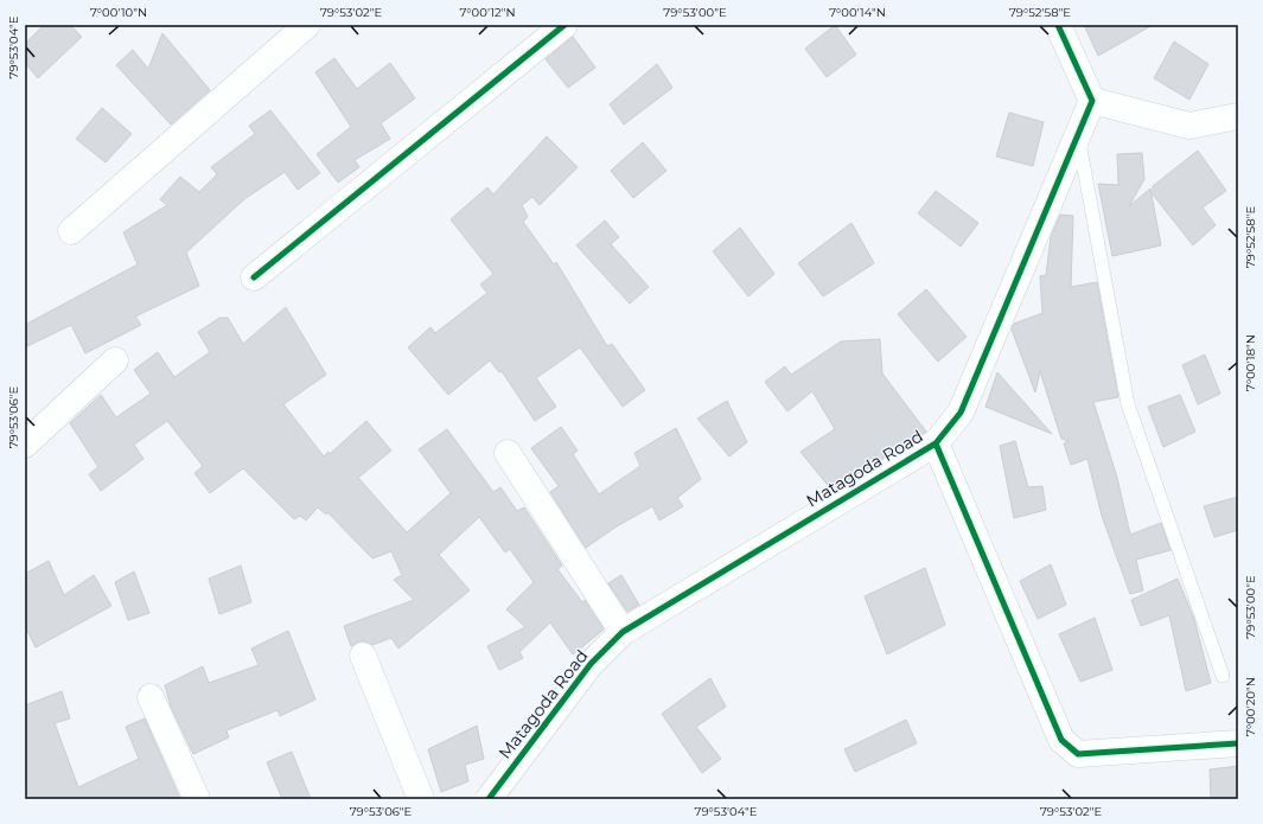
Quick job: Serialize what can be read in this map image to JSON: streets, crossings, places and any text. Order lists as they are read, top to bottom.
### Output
{
  "streets": {
    "street": ["Matagoda Road"]
  },
  "coordinates": [
    "7°00'10\"N",
    "79°53'02\"E",
    "7°00'12\"N",
    "79°53'00\"E",
    "7°00'14\"N",
    "79°52'58\"E",
    "79°53'04\"E",
    "7°00'18\"N",
    "79°53'06\"E",
    "7°00'20\"N"
  ]
}
